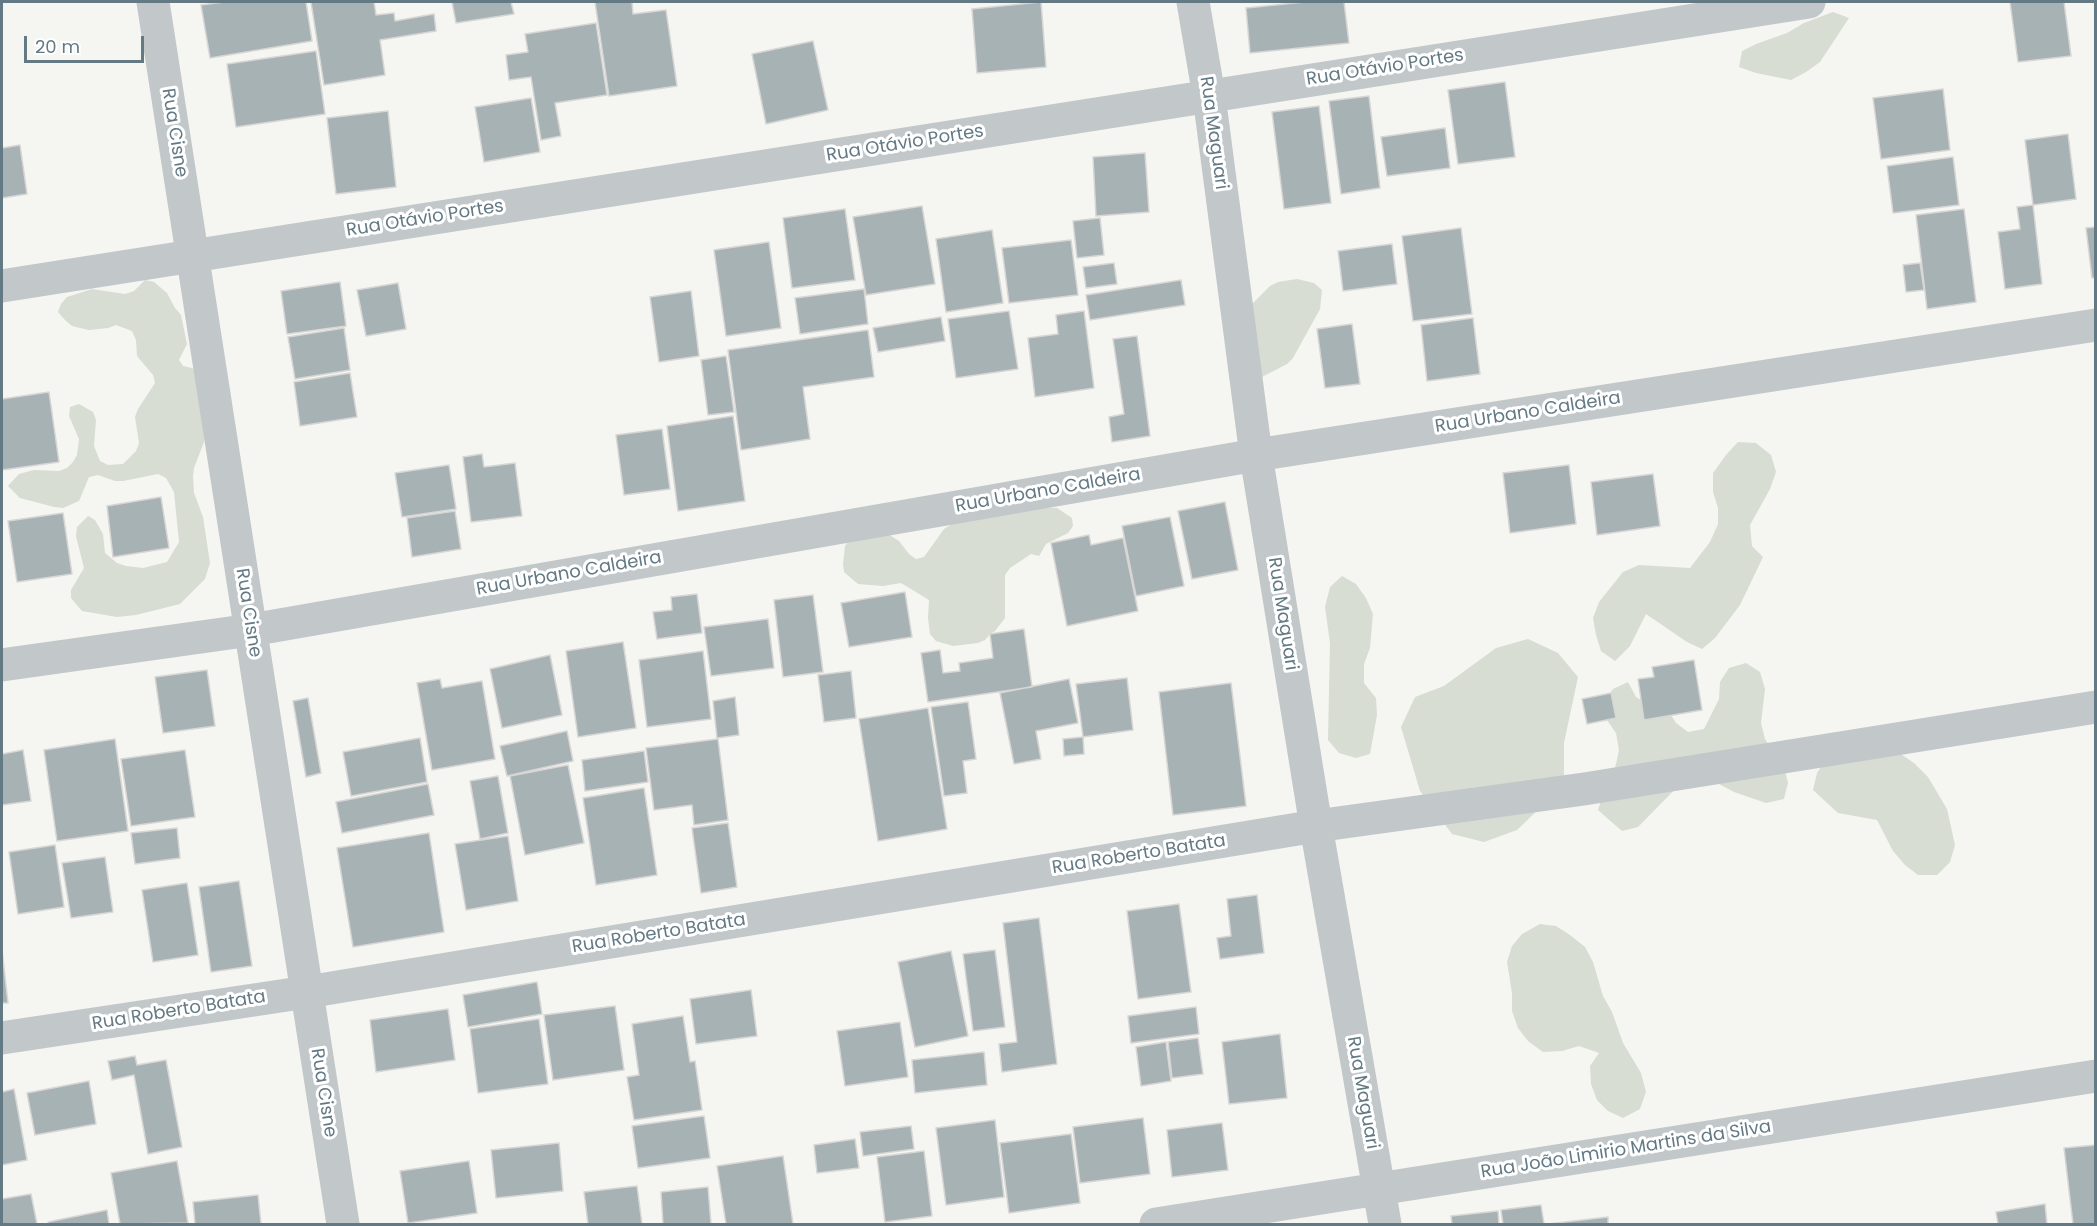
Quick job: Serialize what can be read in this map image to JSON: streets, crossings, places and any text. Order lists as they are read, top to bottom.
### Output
{
  "streets": {
    "street": [
      "Rua Otávio Portes",
      "Rua Cisne",
      "Rua Maguari",
      "Rua Urbano Caldeira",
      "Rua Roberto Batata",
      "Rua João Limirio Martins da Silva"
    ]
  },
  "crossings": [
    ["Rua Otávio Portes", "Rua Cisne"],
    ["Rua Otávio Portes", "Rua Maguari"],
    ["Rua Cisne", "Rua Urbano Caldeira"],
    ["Rua Cisne", "Rua Roberto Batata"],
    ["Rua Maguari", "Rua Urbano Caldeira"],
    ["Rua Maguari", "Rua Roberto Batata"],
    ["Rua Maguari", "Rua João Limirio Martins da Silva"]
  ],
  "scale_bar": "20 m"
}
